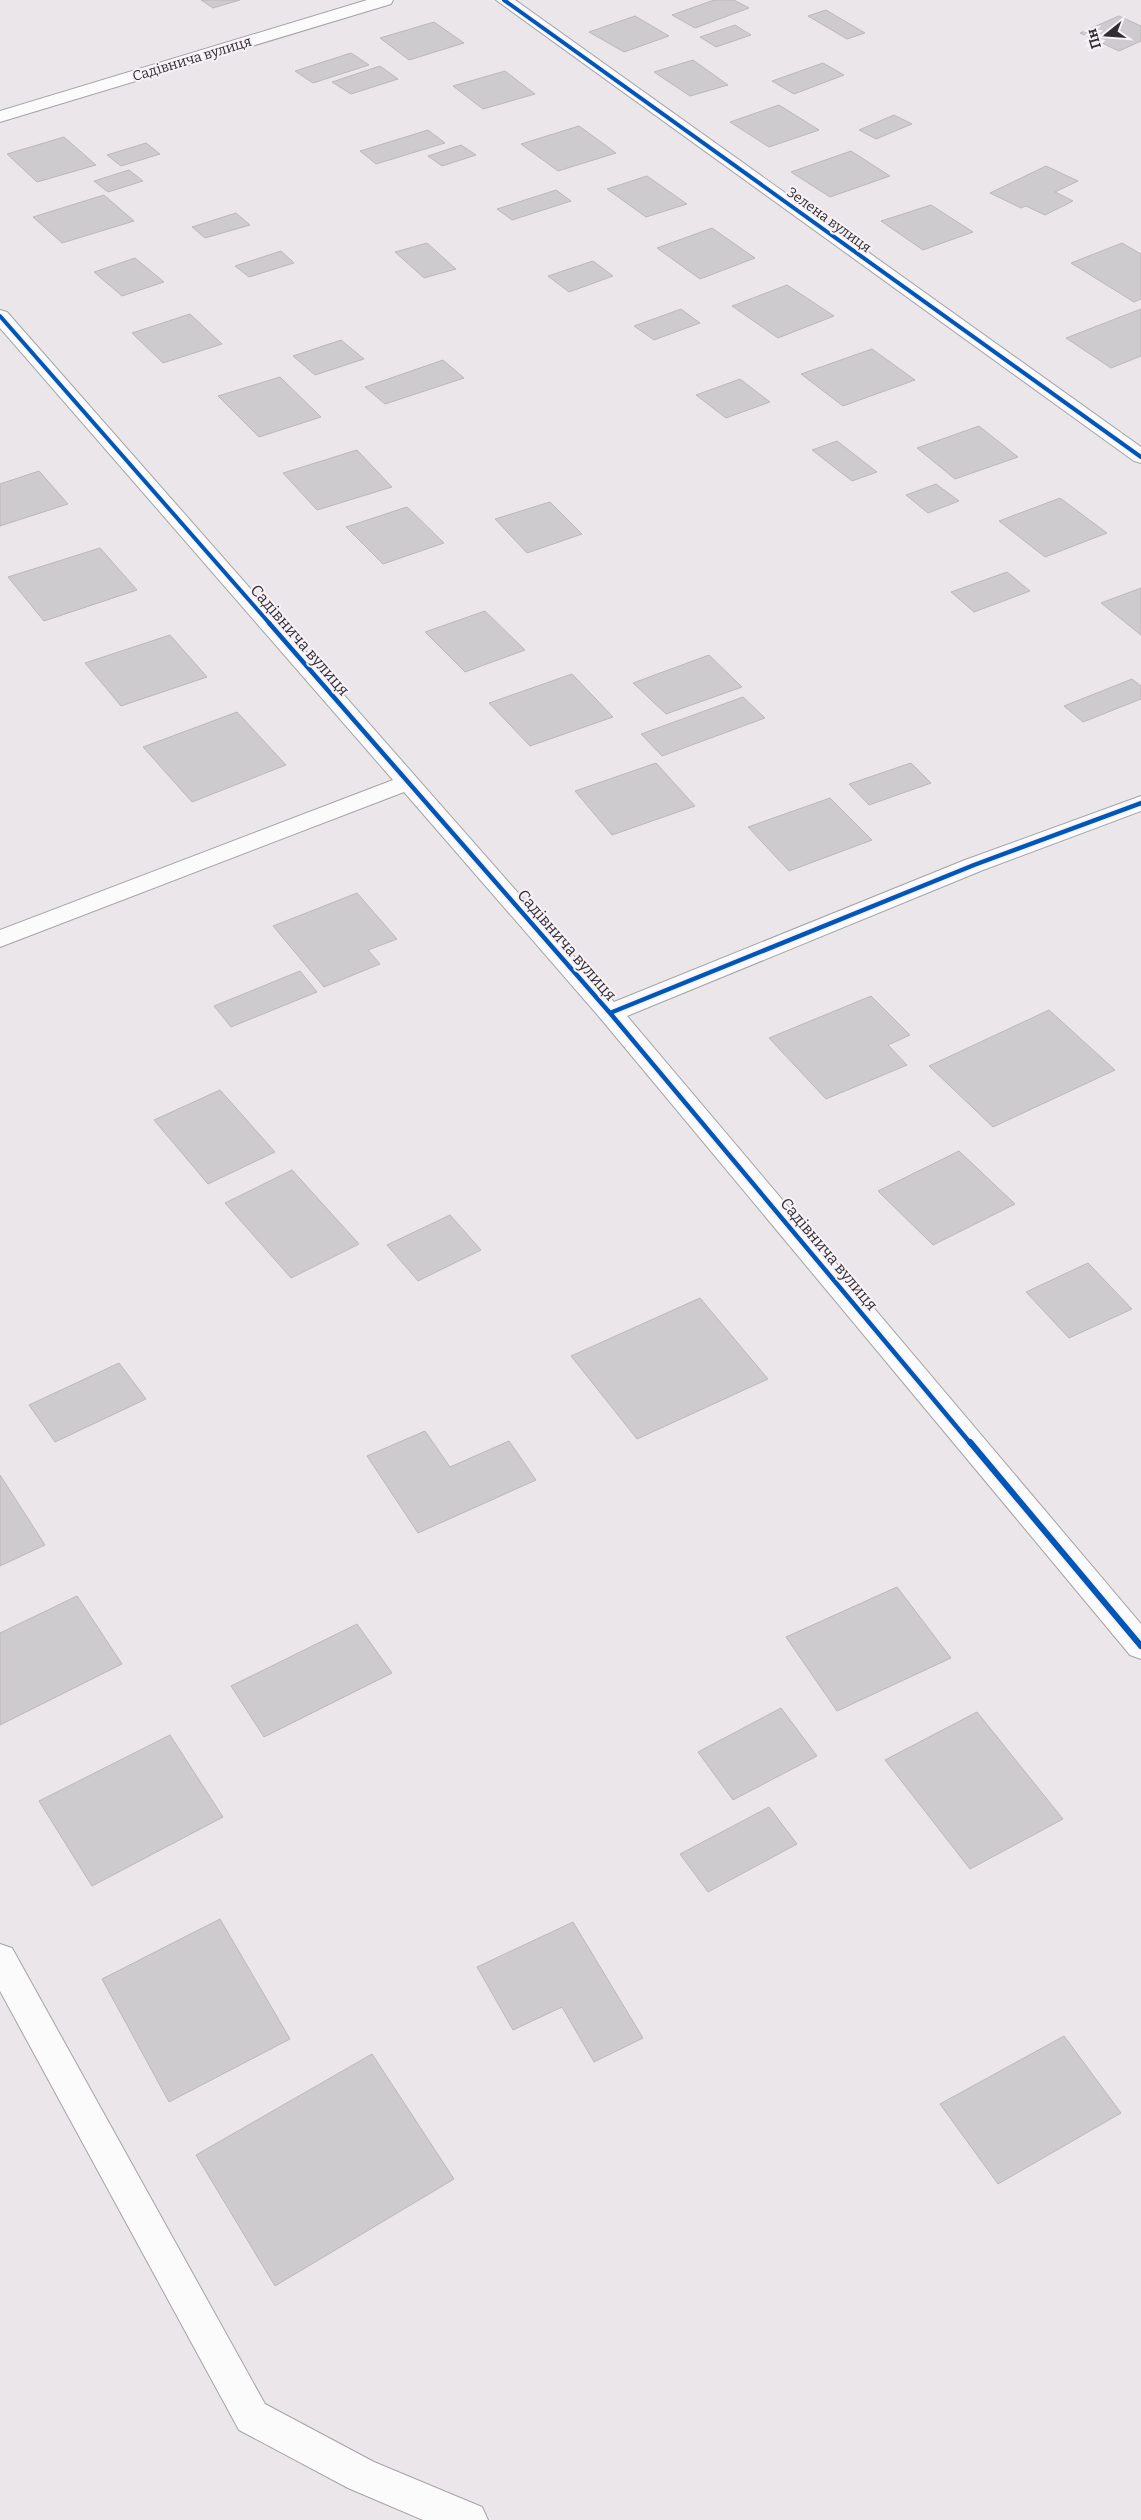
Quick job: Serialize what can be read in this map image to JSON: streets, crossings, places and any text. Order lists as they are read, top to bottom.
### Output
{
  "streets": {
    "street": ["Садівнича вулиця", "Зелена вулиця"]
  },
  "north": "left"
}
